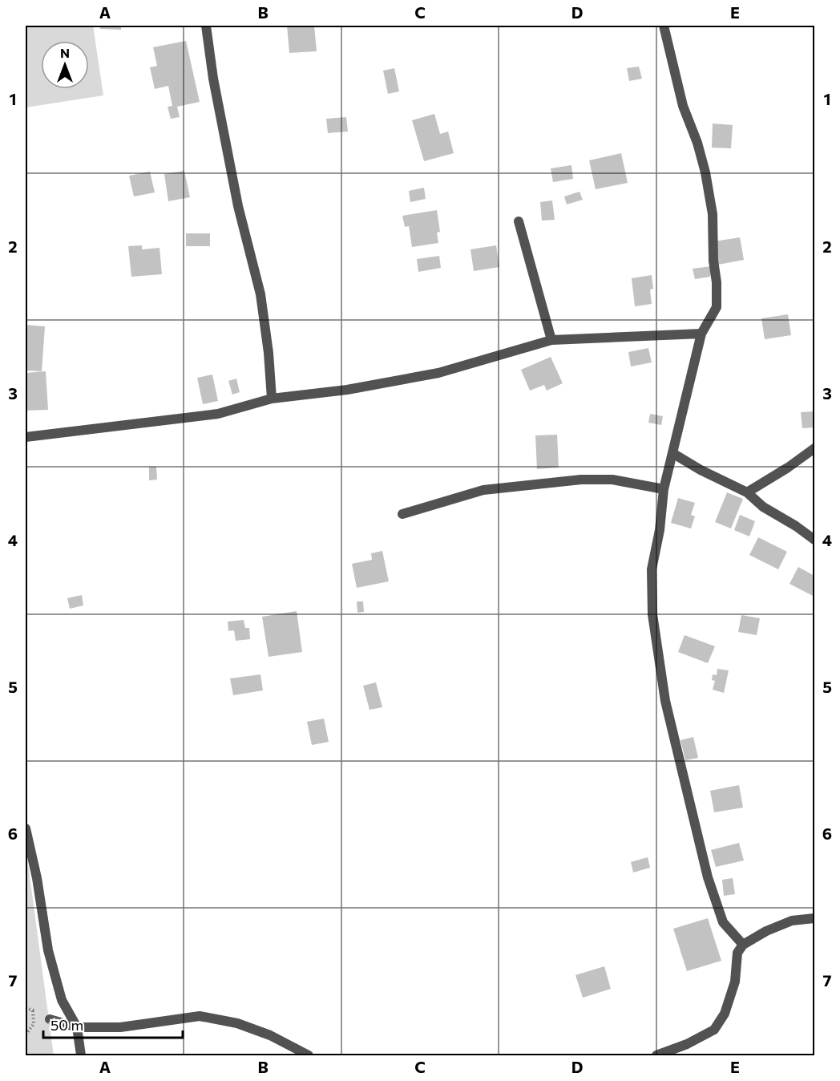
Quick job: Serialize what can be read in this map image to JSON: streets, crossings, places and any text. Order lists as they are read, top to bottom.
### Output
{
  "scale_bar": "50 m",
  "north": "top",
  "grid": {
    "columns": [
      "A",
      "B",
      "C",
      "D",
      "E"
    ],
    "rows": [
      "1",
      "2",
      "3",
      "4",
      "5",
      "6",
      "7"
    ]
  }
}
